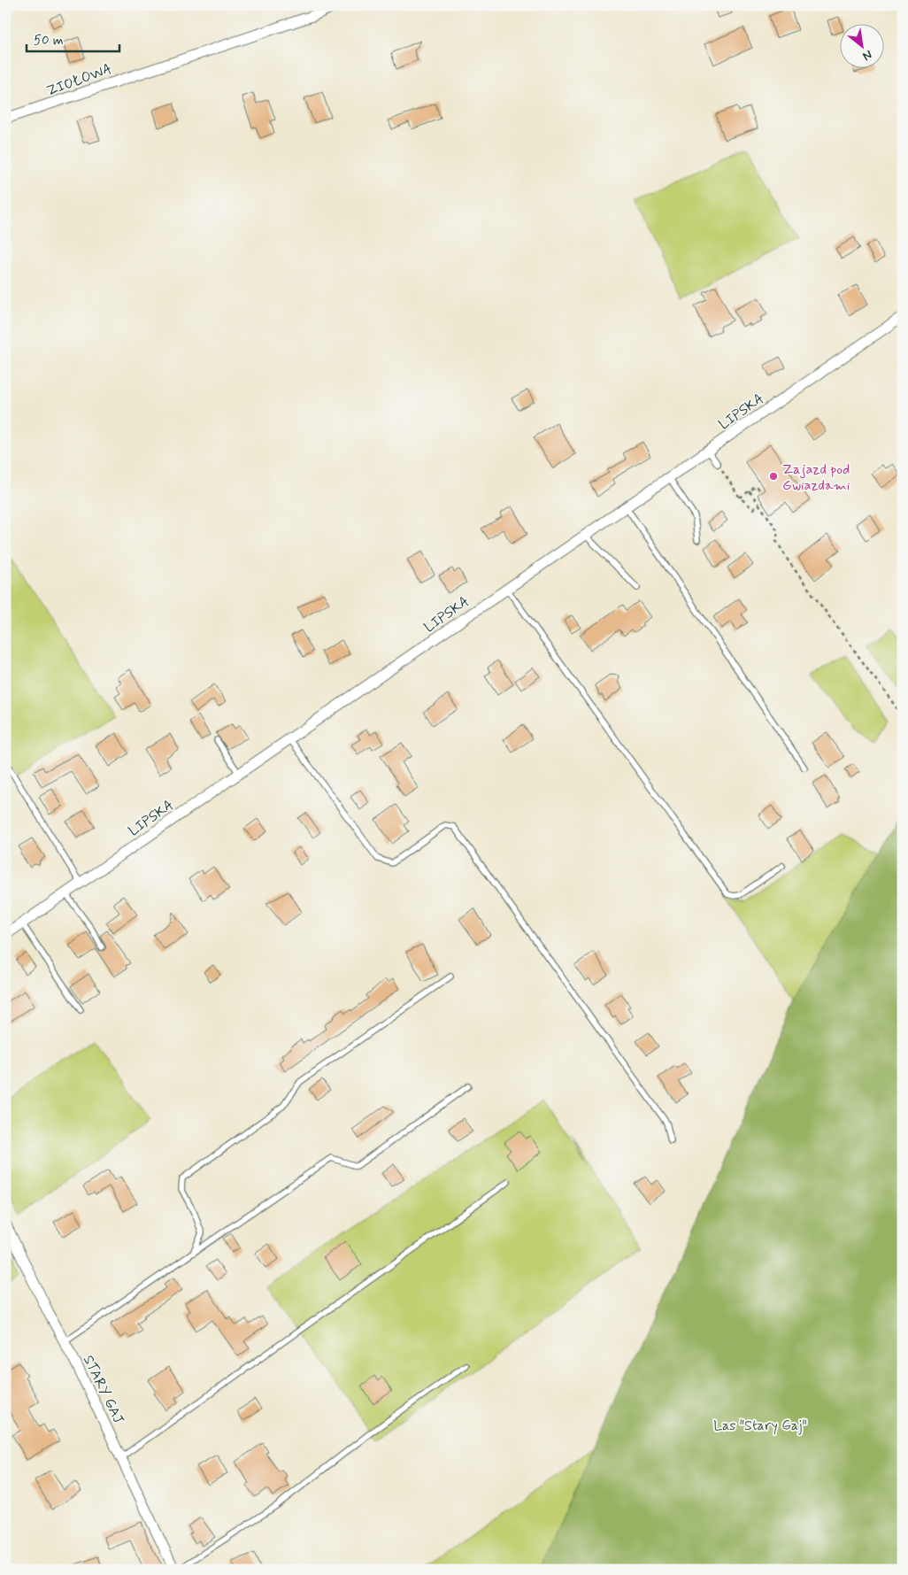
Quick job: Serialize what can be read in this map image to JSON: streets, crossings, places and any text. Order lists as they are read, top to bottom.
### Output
{
  "streets": {
    "street": ["ZIOŁOWA", "LIPSKA", "STARY GAJ"]
  },
  "parks": ["Las \"Stary Gaj\""],
  "places": ["Zajazd pod Gwiazdami"],
  "scale_bar": "50 m",
  "north": "bottom right"
}
